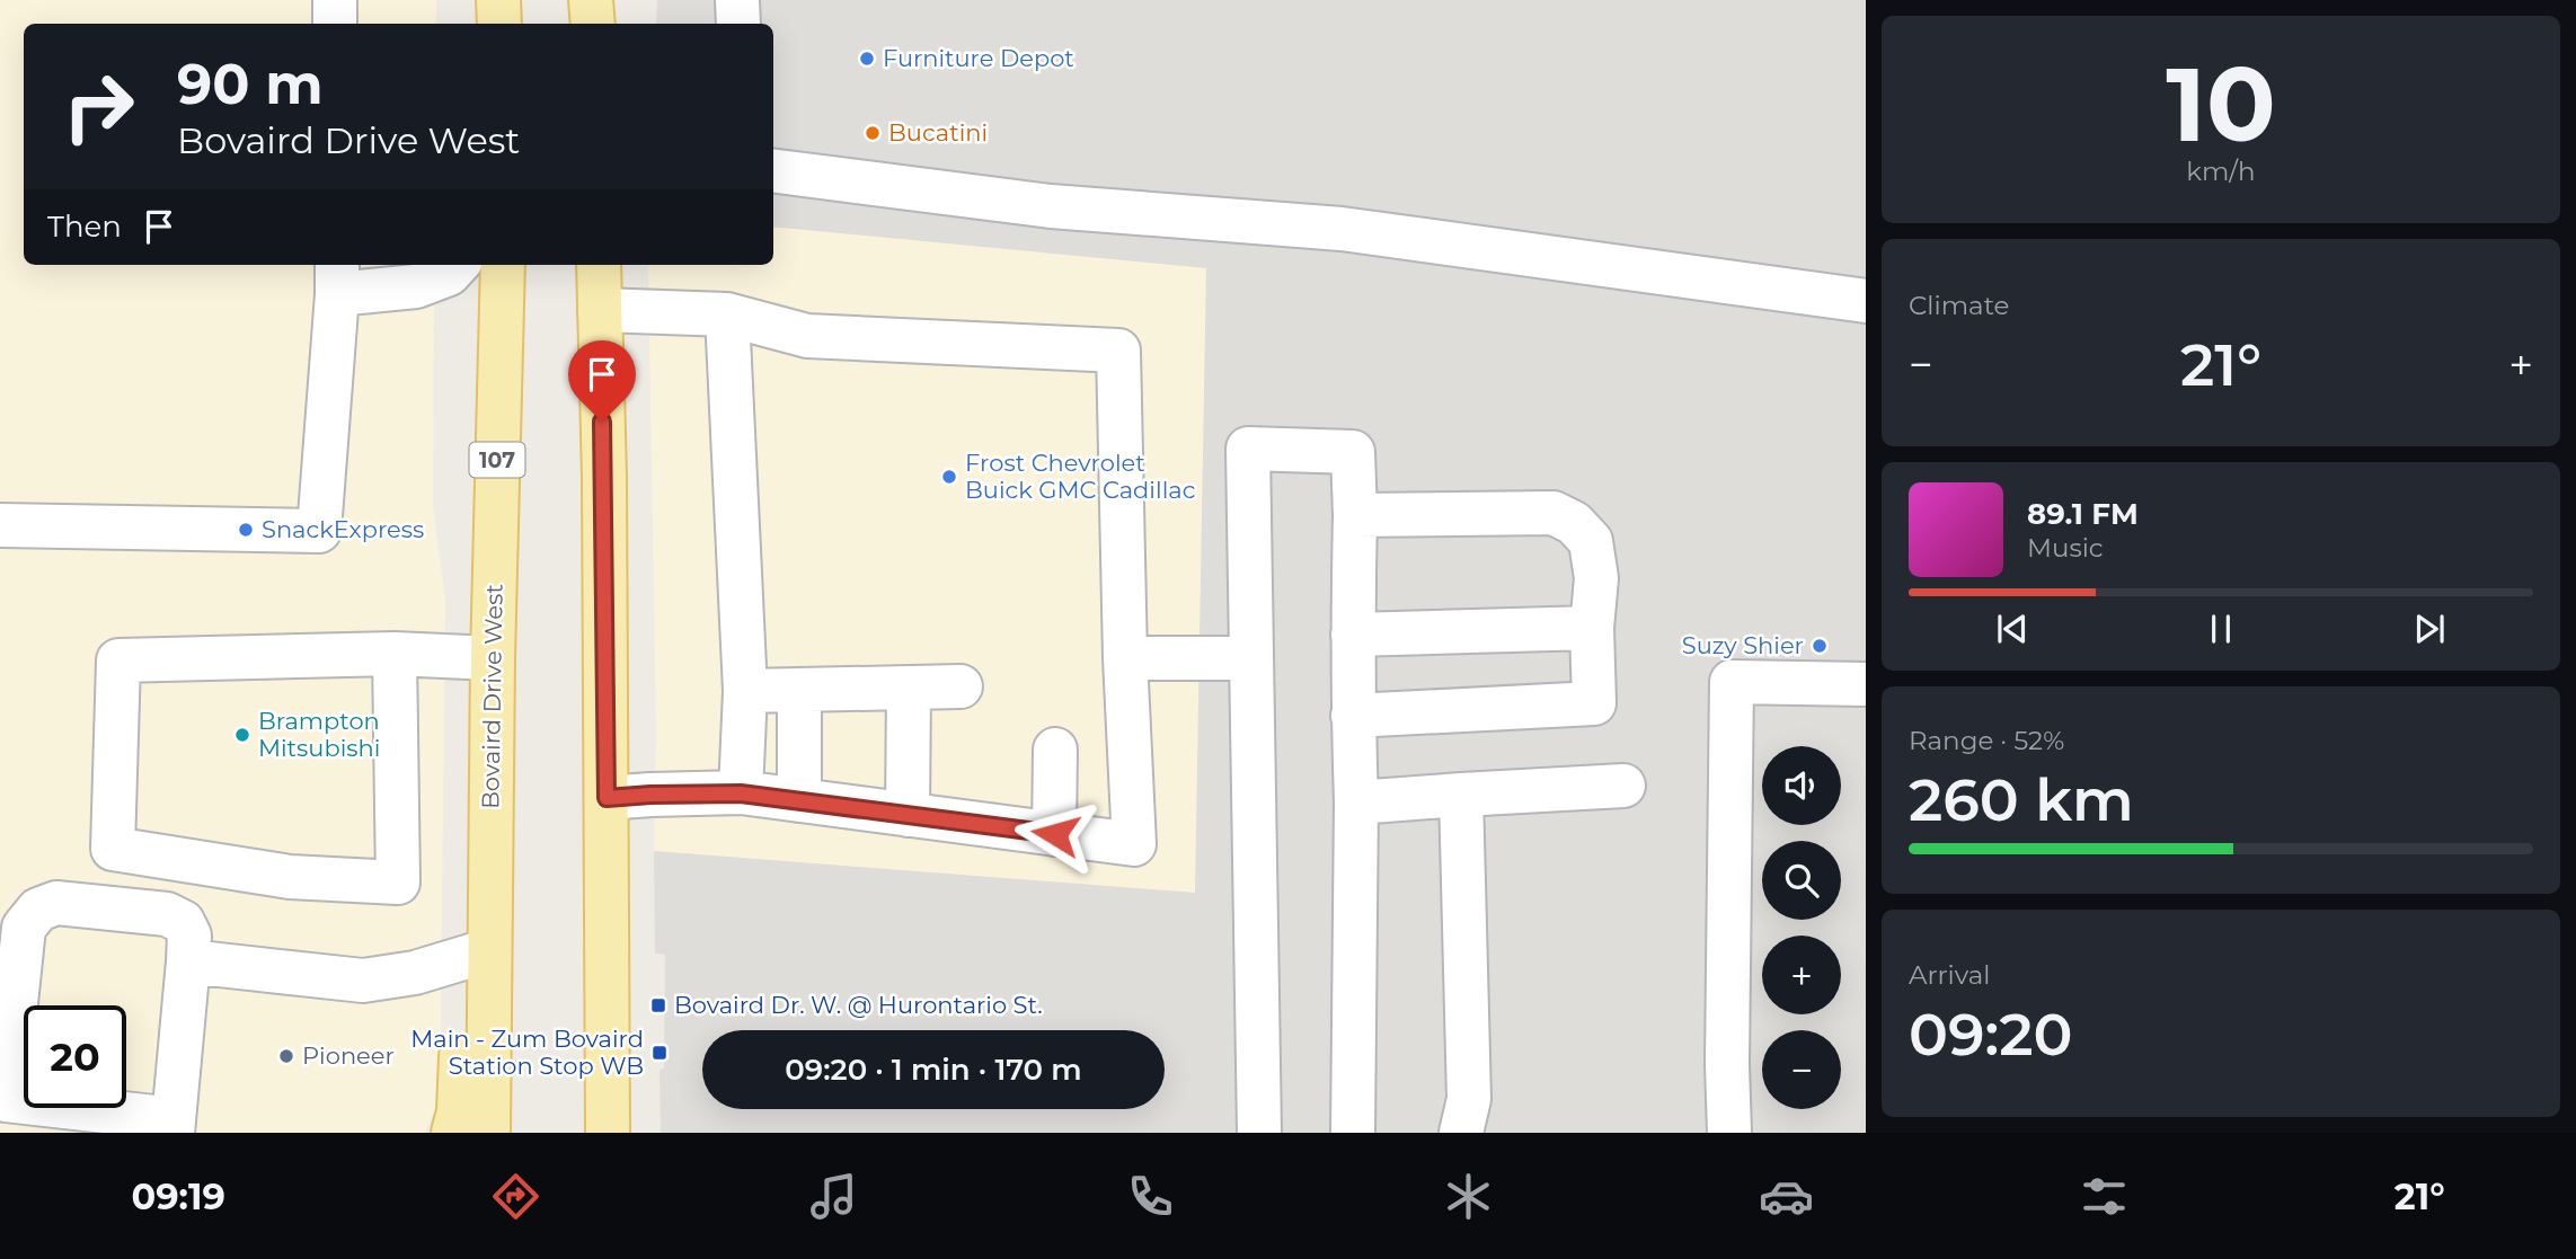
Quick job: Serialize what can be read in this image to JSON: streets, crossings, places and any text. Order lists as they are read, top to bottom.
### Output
{
  "streets": {
    "main road": ["107", "Bovaird Drive West"]
  },
  "places": {
    "other": [
      "Furniture Depot",
      "Bucatini",
      "Frost Chevrolet Buick GMC Cadillac",
      "SnackExpress",
      "Suzy Shier",
      "Brampton Mitsubishi",
      "Pioneer"
    ],
    "transit": ["Bovaird Dr. W. @ Hurontario St.", "Main - Zum Bovaird Station Stop WB"]
  },
  "page": {
    "tile": [
      ["10", "km/h"],
      "Climate",
      ["Range · 52%", "260 km"],
      ["Arrival", "09:20"]
    ],
    "turn": ["90 m", "Bovaird Drive West"],
    "then": "Then",
    "heat": ["−", "21°", "+"],
    "song": ["89.1 FM", "Music"],
    "map_buttons": ["+", "−"],
    "limit": "20",
    "trip": "09:20 · 1 min · 170 m",
    "tabs": ["09:19", "21°"]
  }
}
